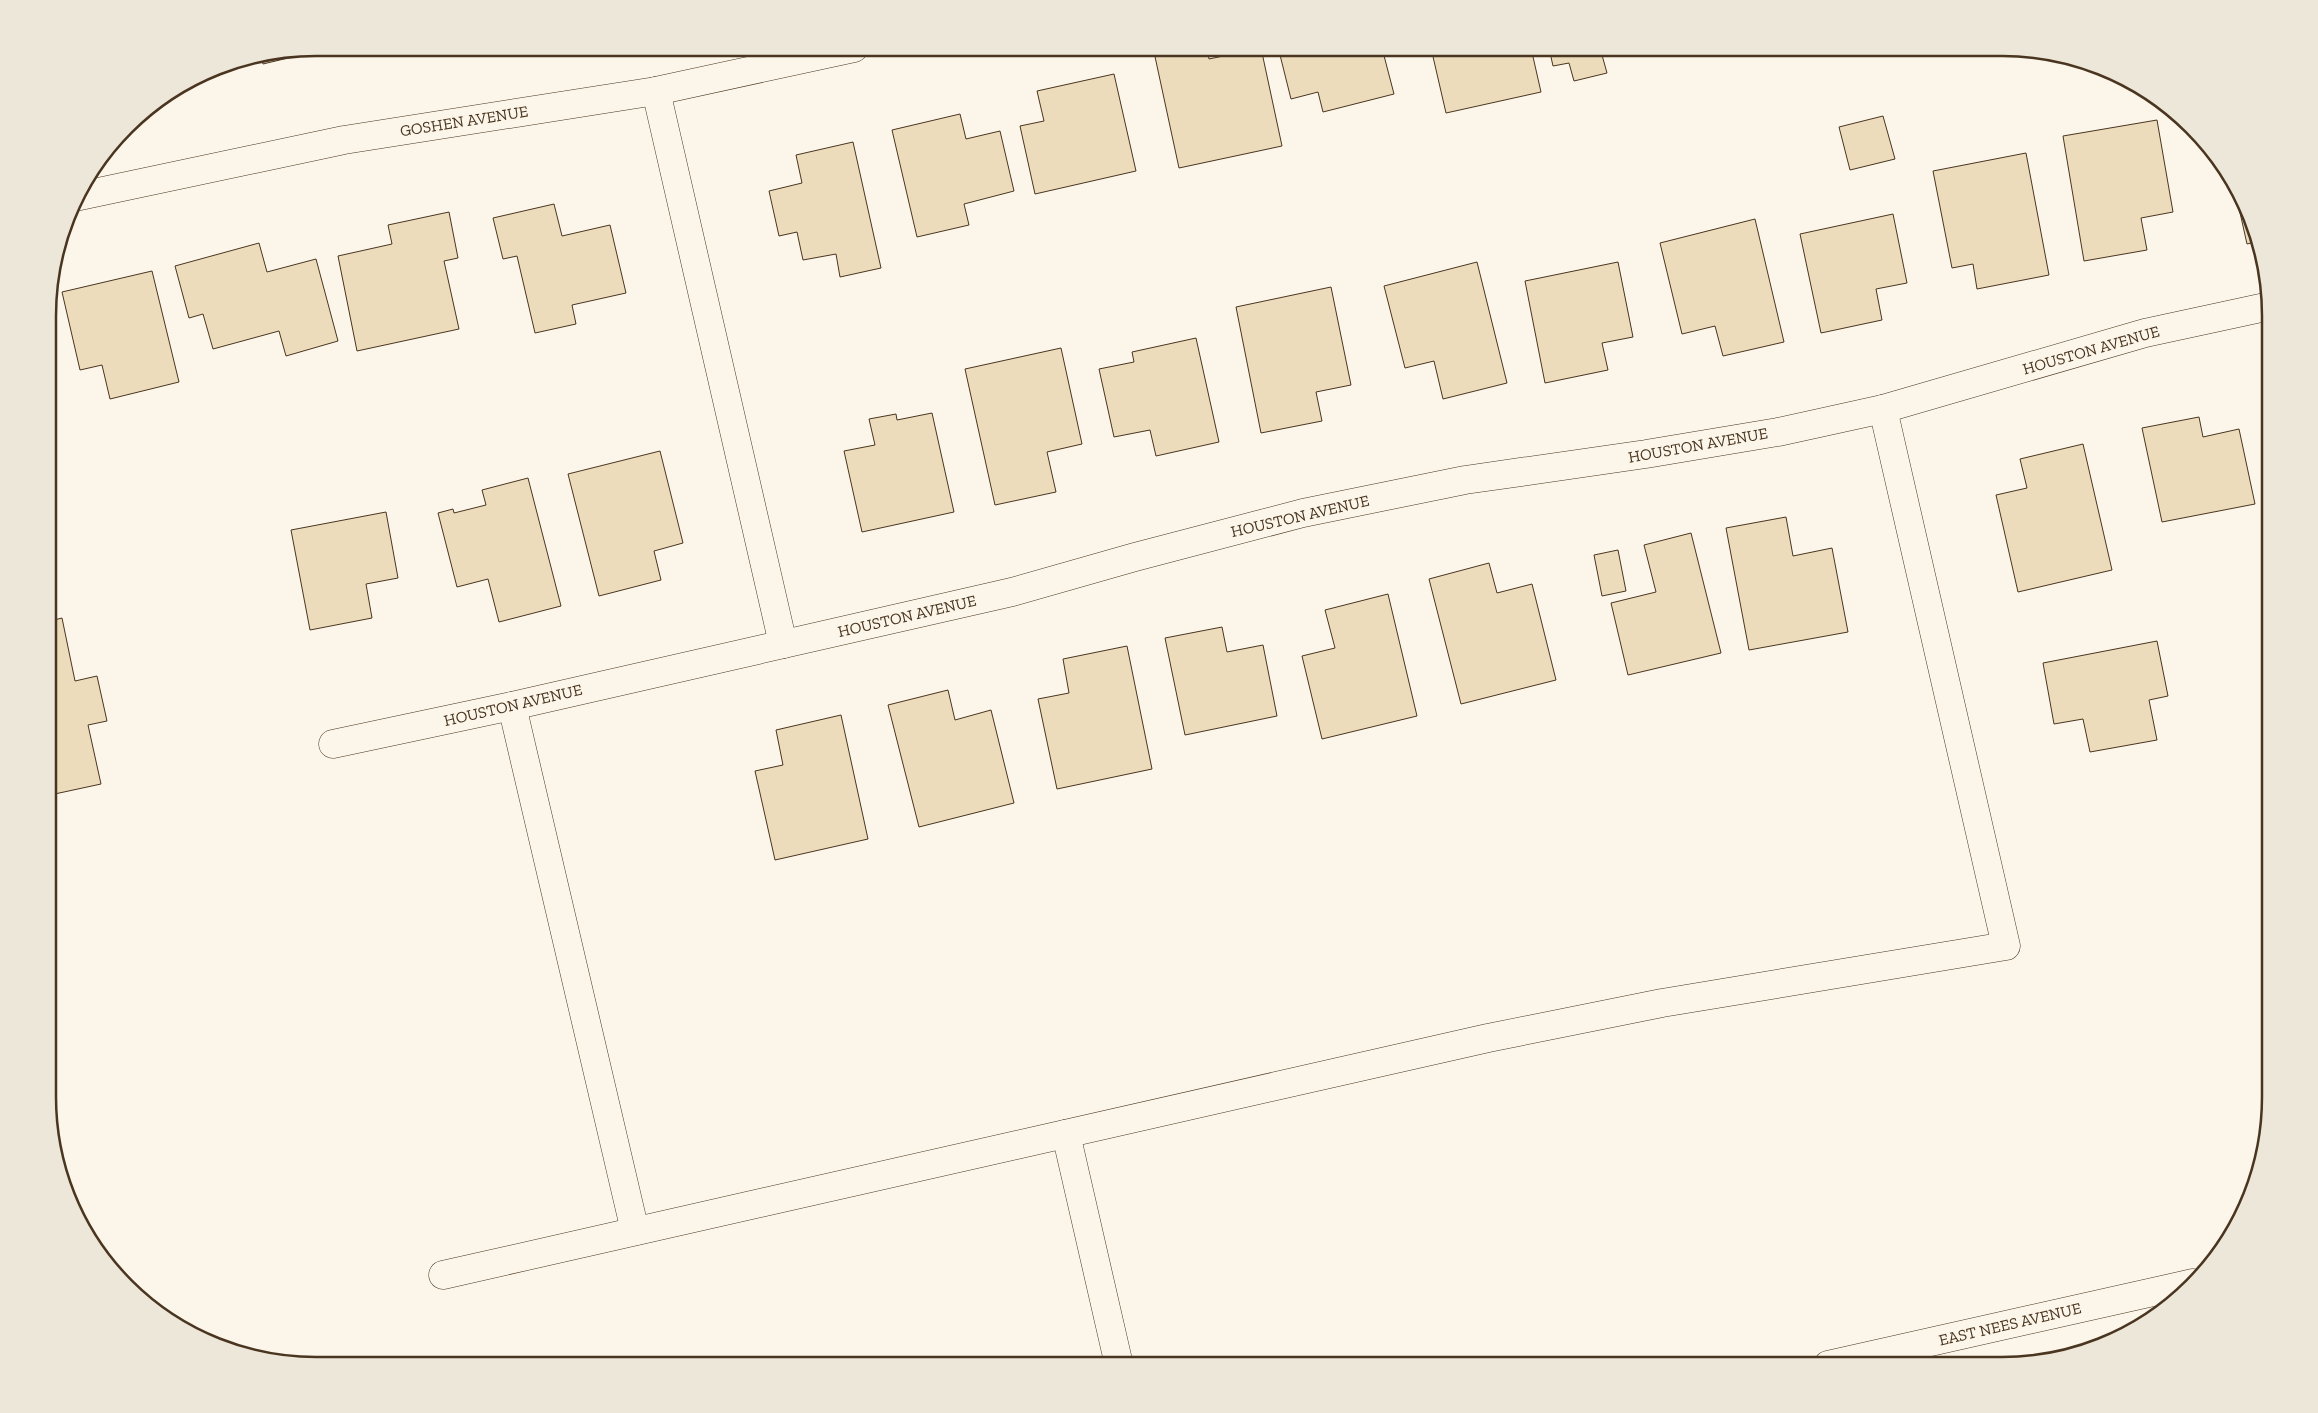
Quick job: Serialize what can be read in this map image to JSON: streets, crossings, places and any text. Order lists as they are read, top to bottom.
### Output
{
  "streets": {
    "street": ["GOSHEN AVENUE", "HOUSTON AVENUE", "EAST NEES AVENUE"]
  }
}
